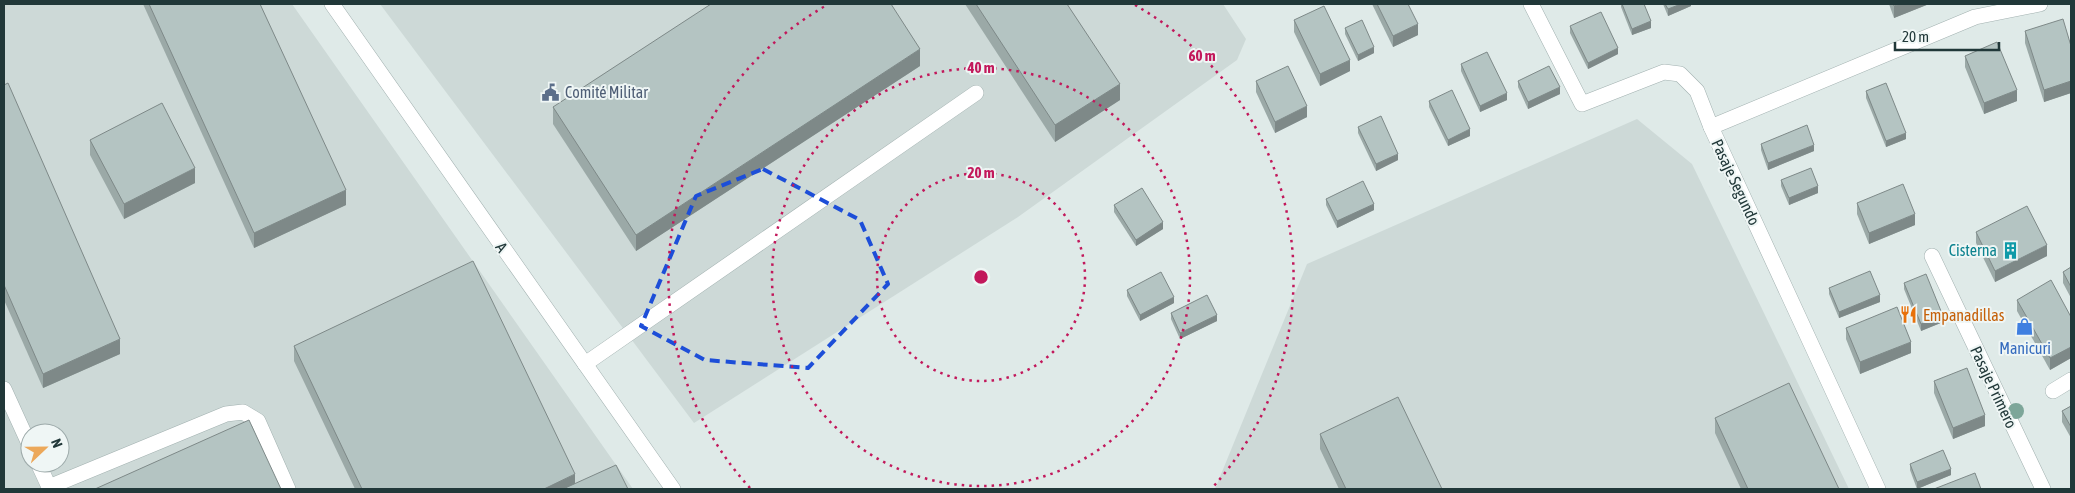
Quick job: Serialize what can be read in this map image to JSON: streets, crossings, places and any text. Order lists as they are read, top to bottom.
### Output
{
  "streets": {
    "street": ["Pasaje Segundo", "A", "Pasaje Primero"]
  },
  "places": {
    "public building": ["Comité Militar"],
    "building": ["Cisterna"],
    "restaurant": ["Empanadillas"],
    "shop": ["Manicuri"]
  },
  "scale_bar": "20 m",
  "north": "right",
  "rings": ["60 m", "40 m", "20 m"]
}
